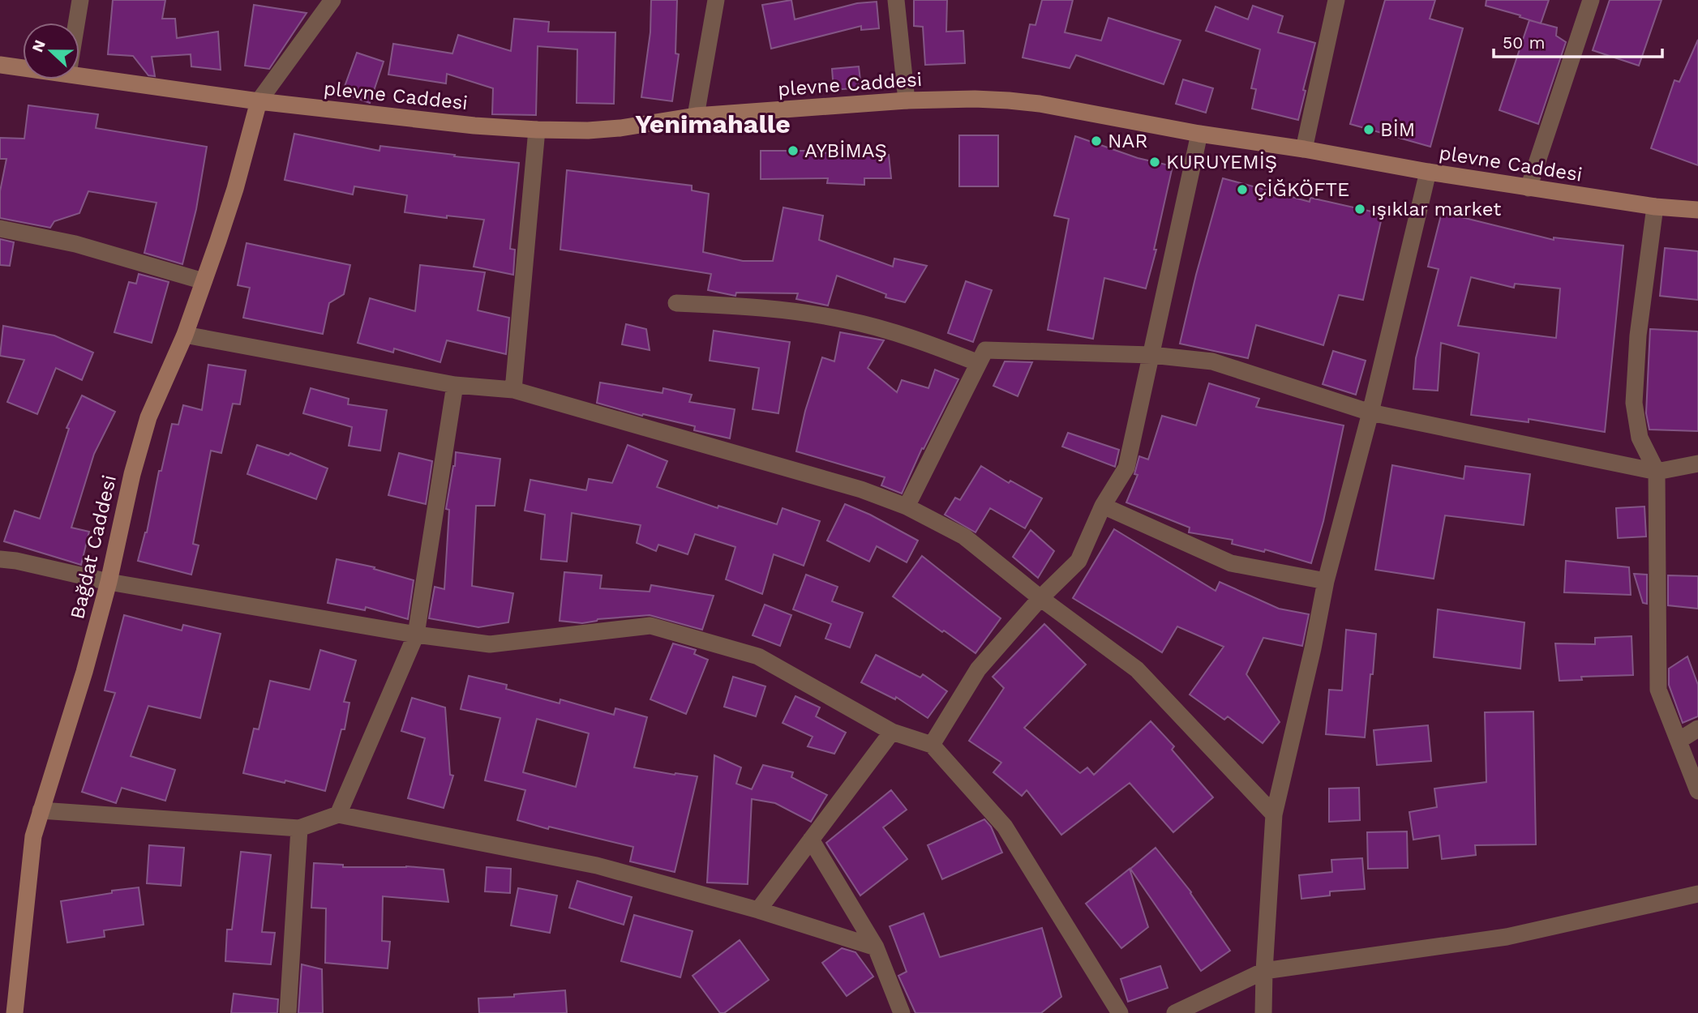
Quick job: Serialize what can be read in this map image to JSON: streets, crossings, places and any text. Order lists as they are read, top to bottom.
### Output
{
  "streets": {
    "street": ["plevne Caddesi", "Bağdat Caddesi"]
  },
  "crossings": [
    ["plevne Caddesi", "Bağdat Caddesi"]
  ],
  "districts": ["Yenimahalle"],
  "places": [
    "BİM",
    "NAR",
    "AYBİMAŞ",
    "KURUYEMİŞ",
    "ÇİĞKÖFTE",
    "ışıklar market"
  ],
  "scale_bar": "50 m",
  "north": "left"
}
